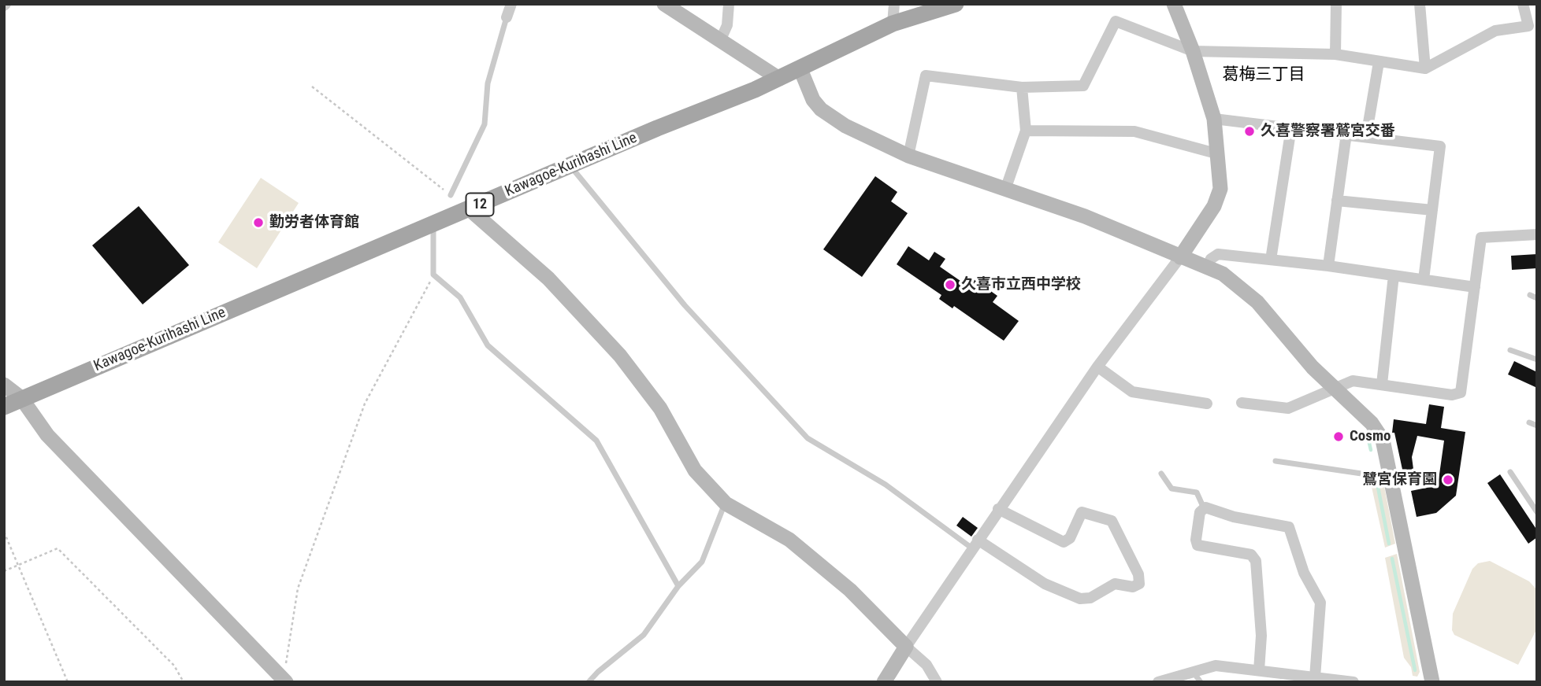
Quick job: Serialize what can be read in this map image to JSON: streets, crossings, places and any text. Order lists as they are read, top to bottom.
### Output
{
  "streets": {
    "main road": ["Kawagoe-Kurihashi Line", "12"]
  },
  "districts": ["葛梅三丁目"],
  "places": [
    "久喜警察署鷲宮交番",
    "勤労者体育館",
    "久喜市立西中学校",
    "Cosmo",
    "鷺宮保育園"
  ]
}
